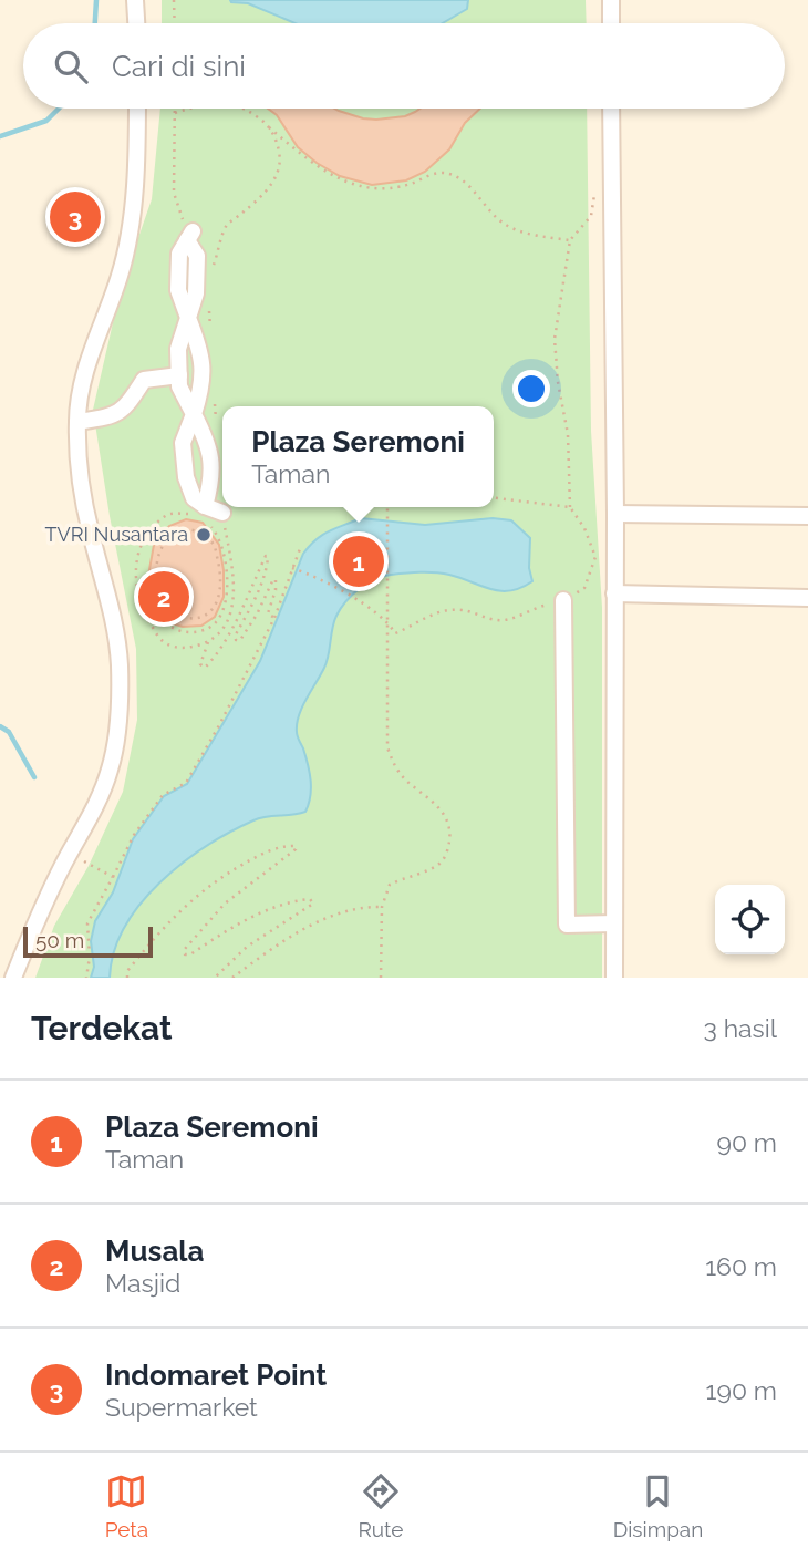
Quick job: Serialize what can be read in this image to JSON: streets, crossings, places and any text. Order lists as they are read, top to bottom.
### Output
{
  "places": ["TVRI Nusantara"],
  "scale_bar": "50 m",
  "page": {
    "search": "Cari di sini",
    "pins": ["3", "1", "2"],
    "popup": ["Plaza Seremoni", "Taman"],
    "scale": "50 m",
    "heading": ["Terdekat", "3 hasil"],
    "list": [
      {
        "mark": "1",
        "name": "Plaza Seremoni",
        "note": "Taman",
        "value": "90 m"
      },
      {
        "mark": "2",
        "name": "Musala",
        "note": "Masjid",
        "value": "160 m"
      },
      {
        "mark": "3",
        "name": "Indomaret Point",
        "note": "Supermarket",
        "value": "190 m"
      }
    ],
    "nav": ["Peta", "Rute", "Disimpan"]
  }
}
